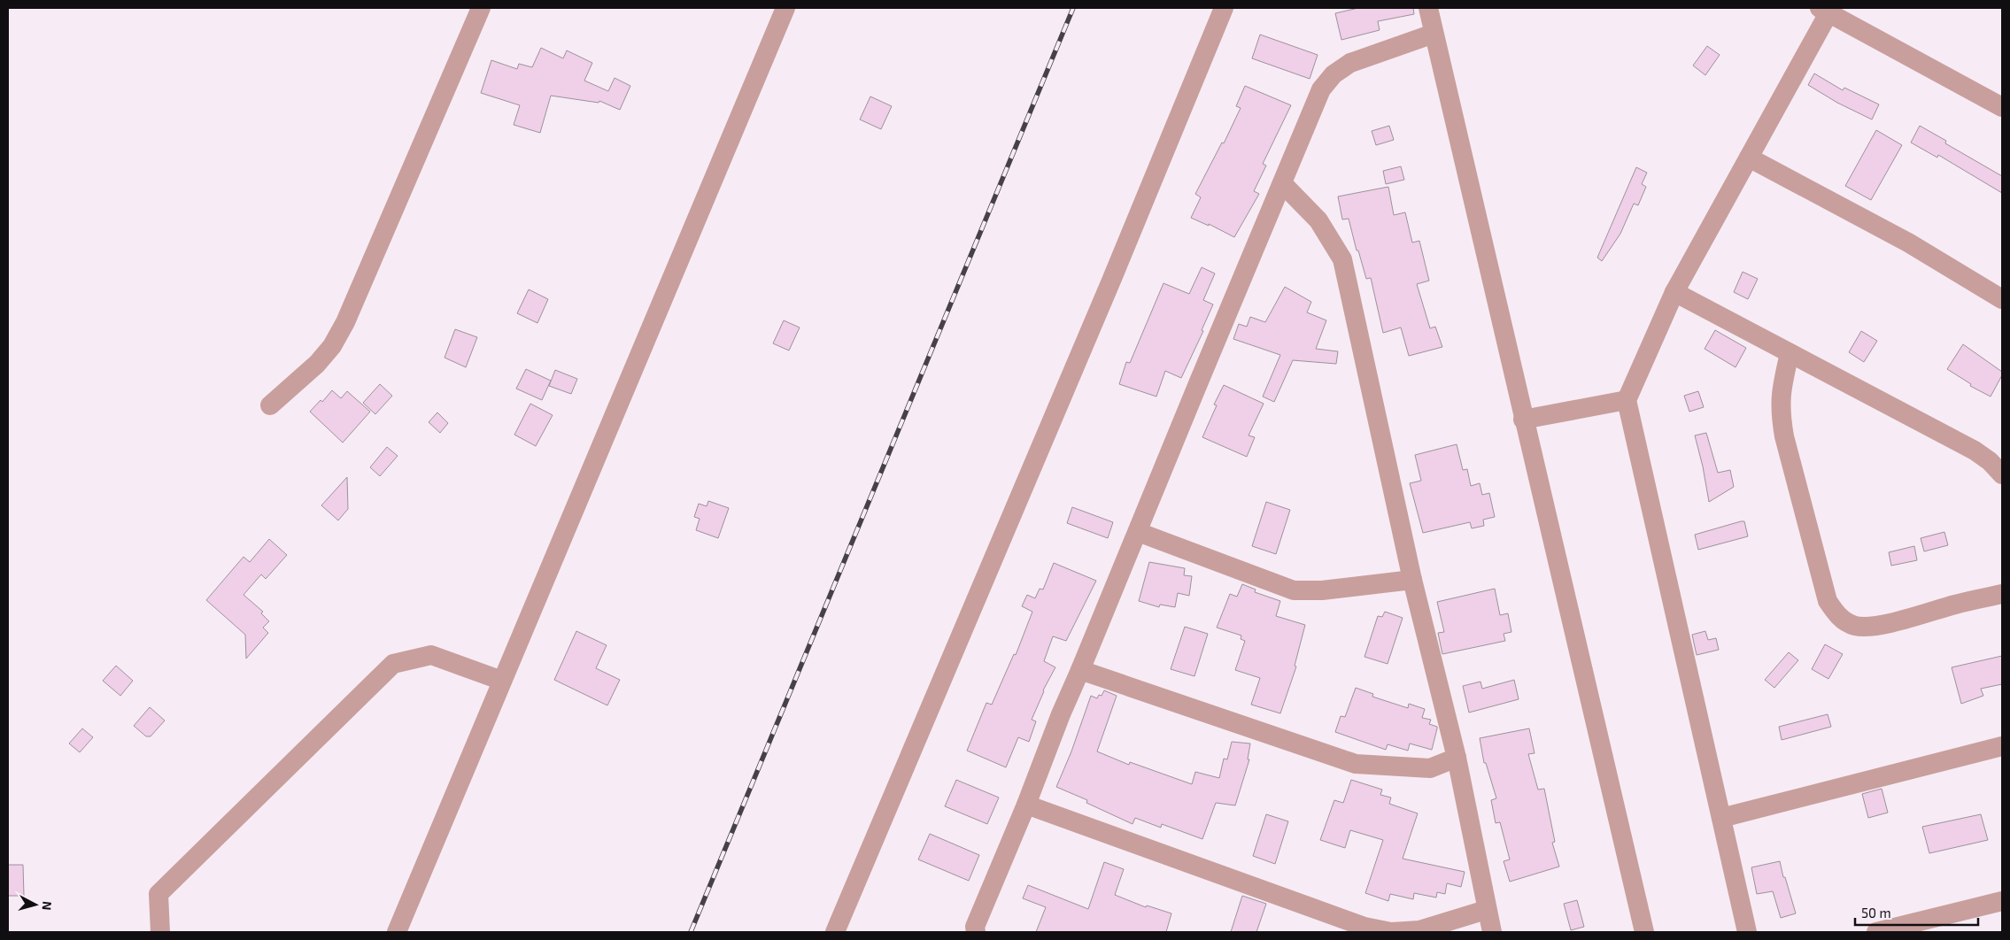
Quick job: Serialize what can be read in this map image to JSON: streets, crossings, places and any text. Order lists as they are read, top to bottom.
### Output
{
  "scale_bar": "50 m",
  "north": "right"
}
